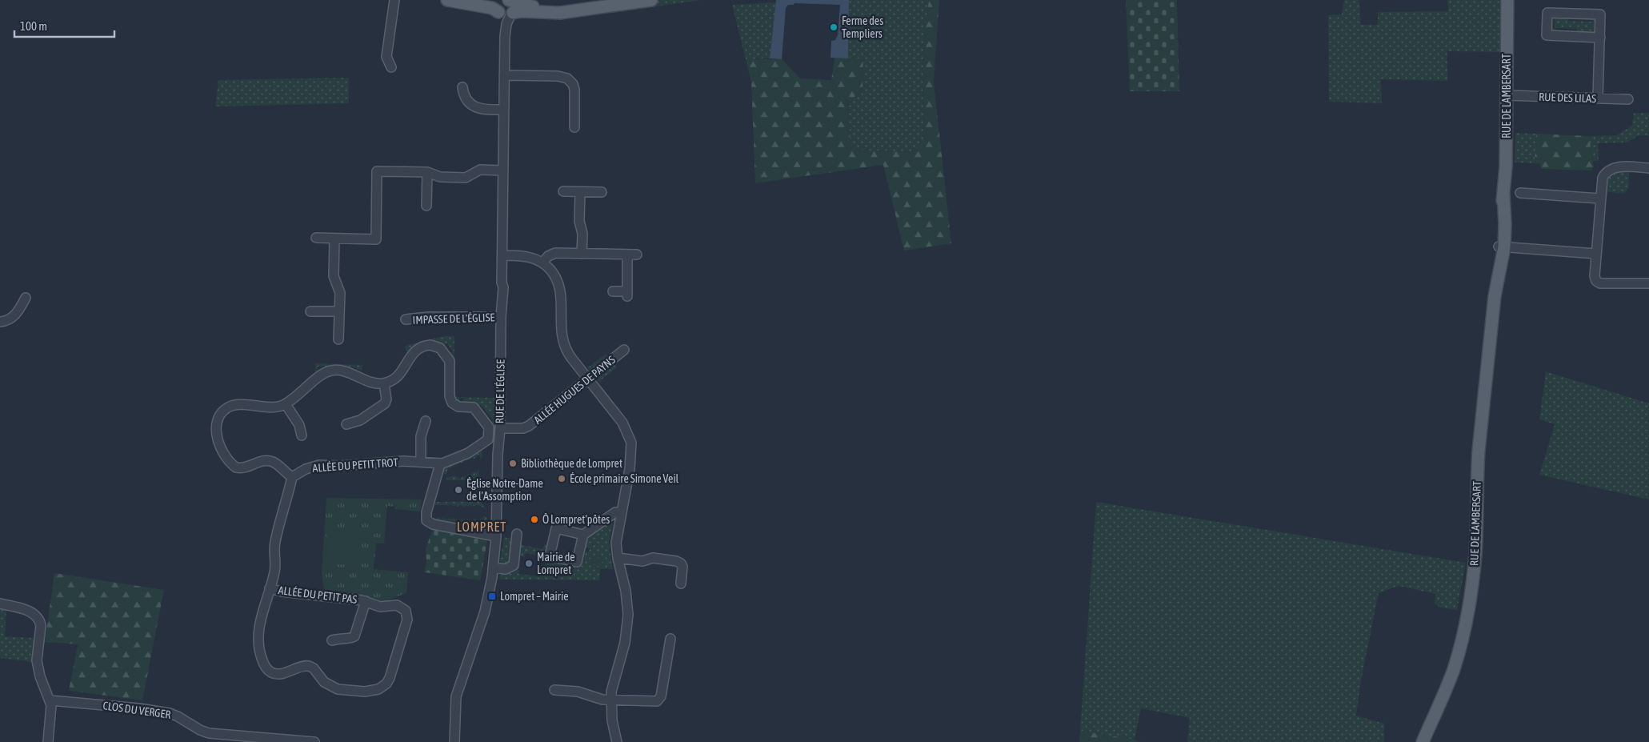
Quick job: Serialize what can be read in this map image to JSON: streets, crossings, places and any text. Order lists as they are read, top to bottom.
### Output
{
  "streets": {
    "main road": ["RUE DE LAMBERSART"],
    "street": [
      "RUE DES LILAS",
      "IMPASSE DE L'ÉGLISE",
      "ALLÉE HUGUES DE PAYNS",
      "RUE DE L'ÉGLISE",
      "ALLÉE DU PETIT TROT",
      "ALLÉE DU PETIT PAS",
      "CLOS DU VERGER"
    ]
  },
  "crossings": [
    ["RUE DE LAMBERSART", "RUE DES LILAS"],
    ["IMPASSE DE L'ÉGLISE", "RUE DE L'ÉGLISE"],
    ["ALLÉE HUGUES DE PAYNS", "RUE DE L'ÉGLISE"],
    ["ALLÉE DU PETIT TROT", "ALLÉE DU PETIT PAS"]
  ],
  "districts": ["LOMPRET"],
  "places": {
    "other": [
      "Ferme des Templiers",
      "Bibliothèque de Lompret",
      "École primaire Simone Veil",
      "Église Notre-Dame de l'Assomption",
      "Ô Lompret’pôtes",
      "Mairie de Lompret"
    ],
    "transit": ["Lompret – Mairie"]
  },
  "scale_bar": "100 m"
}
